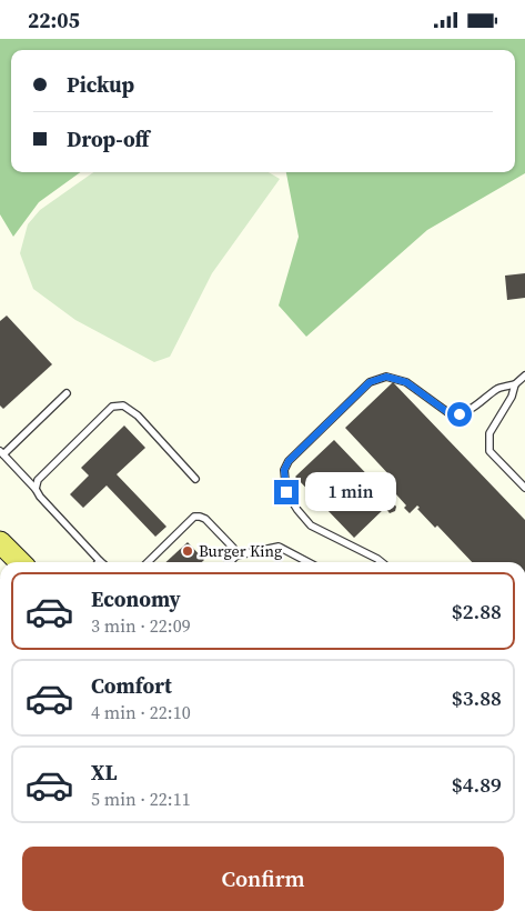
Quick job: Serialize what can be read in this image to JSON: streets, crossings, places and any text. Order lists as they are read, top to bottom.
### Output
{
  "places": ["Burger King"],
  "page": {
    "status": "22:05",
    "banner": ["Pickup", "Drop-off"],
    "bubble": "1 min",
    "list": [
      {
        "name": "Economy",
        "note": "3 min · 22:09",
        "value": "$2.88"
      },
      {
        "name": "Comfort",
        "note": "4 min · 22:10",
        "value": "$3.88"
      },
      {
        "name": "XL",
        "note": "5 min · 22:11",
        "value": "$4.89"
      }
    ],
    "buttons": "Confirm"
  }
}
